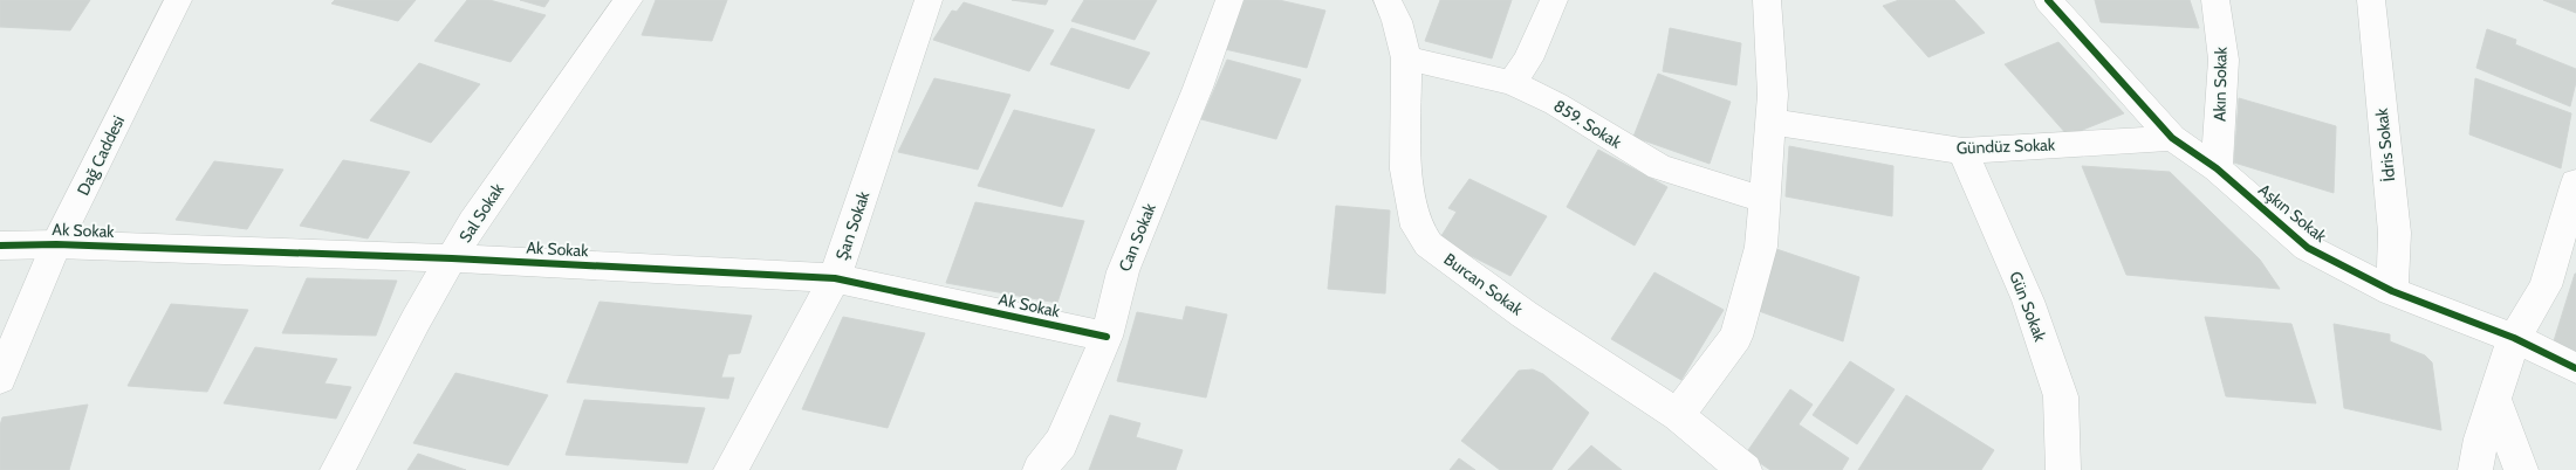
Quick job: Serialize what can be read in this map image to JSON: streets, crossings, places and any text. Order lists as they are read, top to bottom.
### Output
{
  "streets": {
    "street": [
      "Akın Sokak",
      "859. Sokak",
      "İdris Sokak",
      "Gündüz Sokak",
      "Dağ Caddesi",
      "Sal Sokak",
      "Aşkın Sokak",
      "Şan Sokak",
      "Ak Sokak",
      "Can Sokak",
      "Burcan Sokak",
      "Gün Sokak"
    ]
  },
  "crossings": [
    ["Akın Sokak", "Aşkın Sokak"],
    ["859. Sokak", "Burcan Sokak"],
    ["İdris Sokak", "Aşkın Sokak"],
    ["Gündüz Sokak", "Aşkın Sokak"],
    ["Gündüz Sokak", "Gün Sokak"],
    ["Dağ Caddesi", "Ak Sokak"],
    ["Sal Sokak", "Ak Sokak"],
    ["Şan Sokak", "Ak Sokak"],
    ["Ak Sokak", "Can Sokak"]
  ]
}
